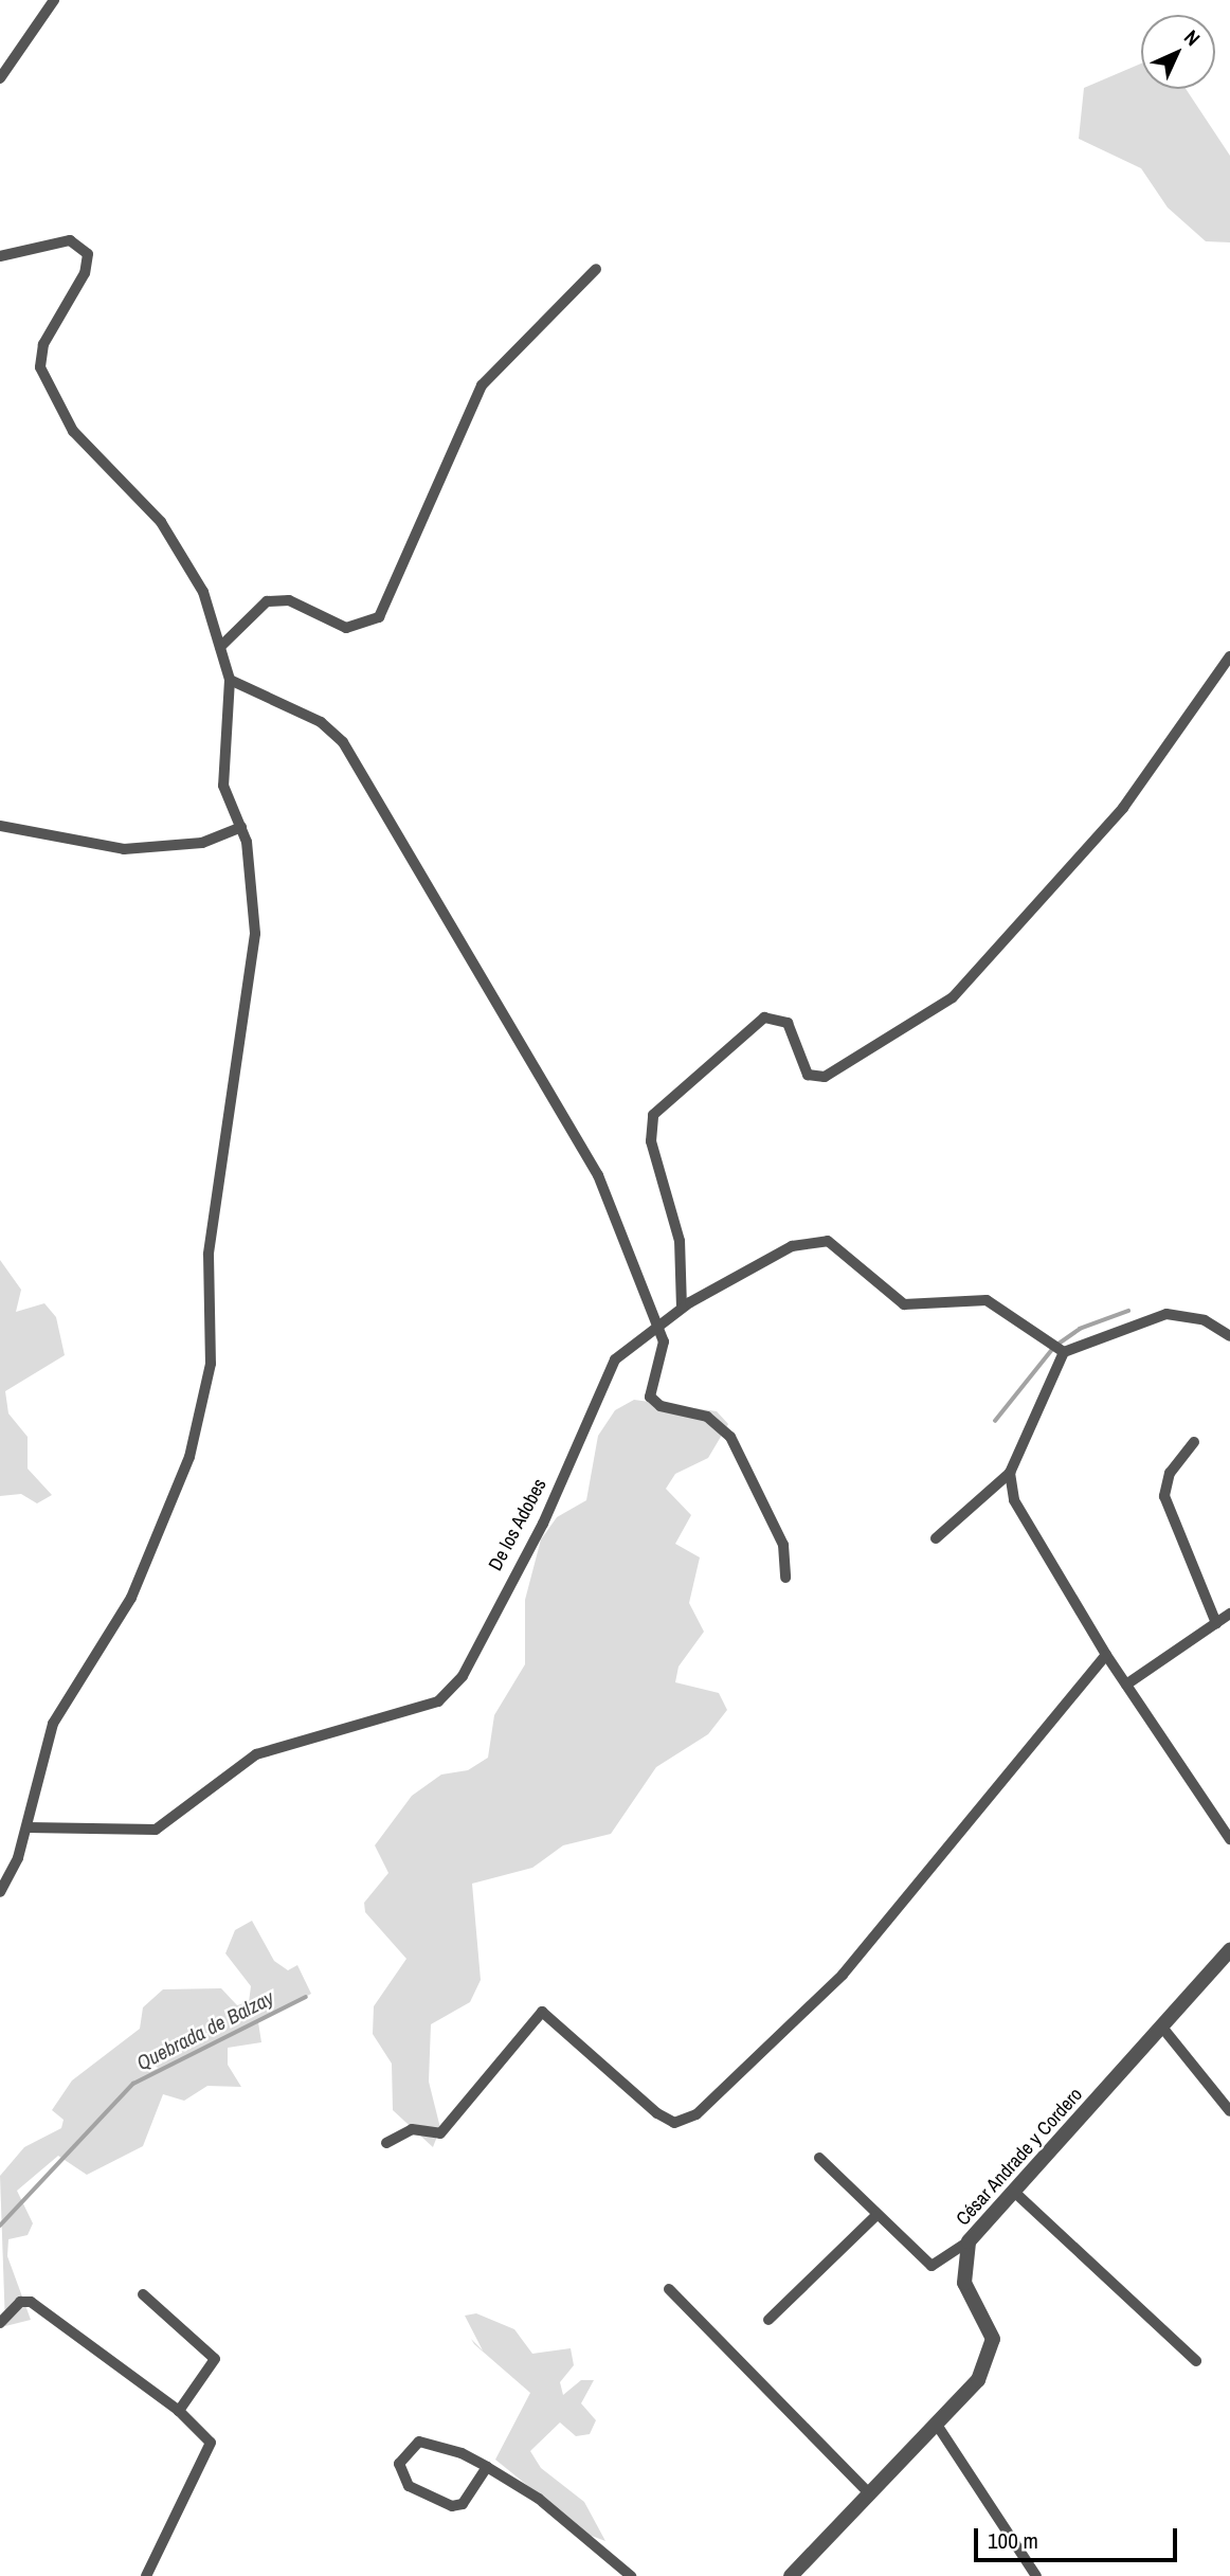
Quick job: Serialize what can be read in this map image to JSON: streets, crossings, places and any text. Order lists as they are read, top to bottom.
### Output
{
  "streets": {
    "street": ["De los Adobes", "César Andrade y Cordero"]
  },
  "water": ["Quebrada de Balzay"],
  "scale_bar": "100 m",
  "north": "top right"
}
